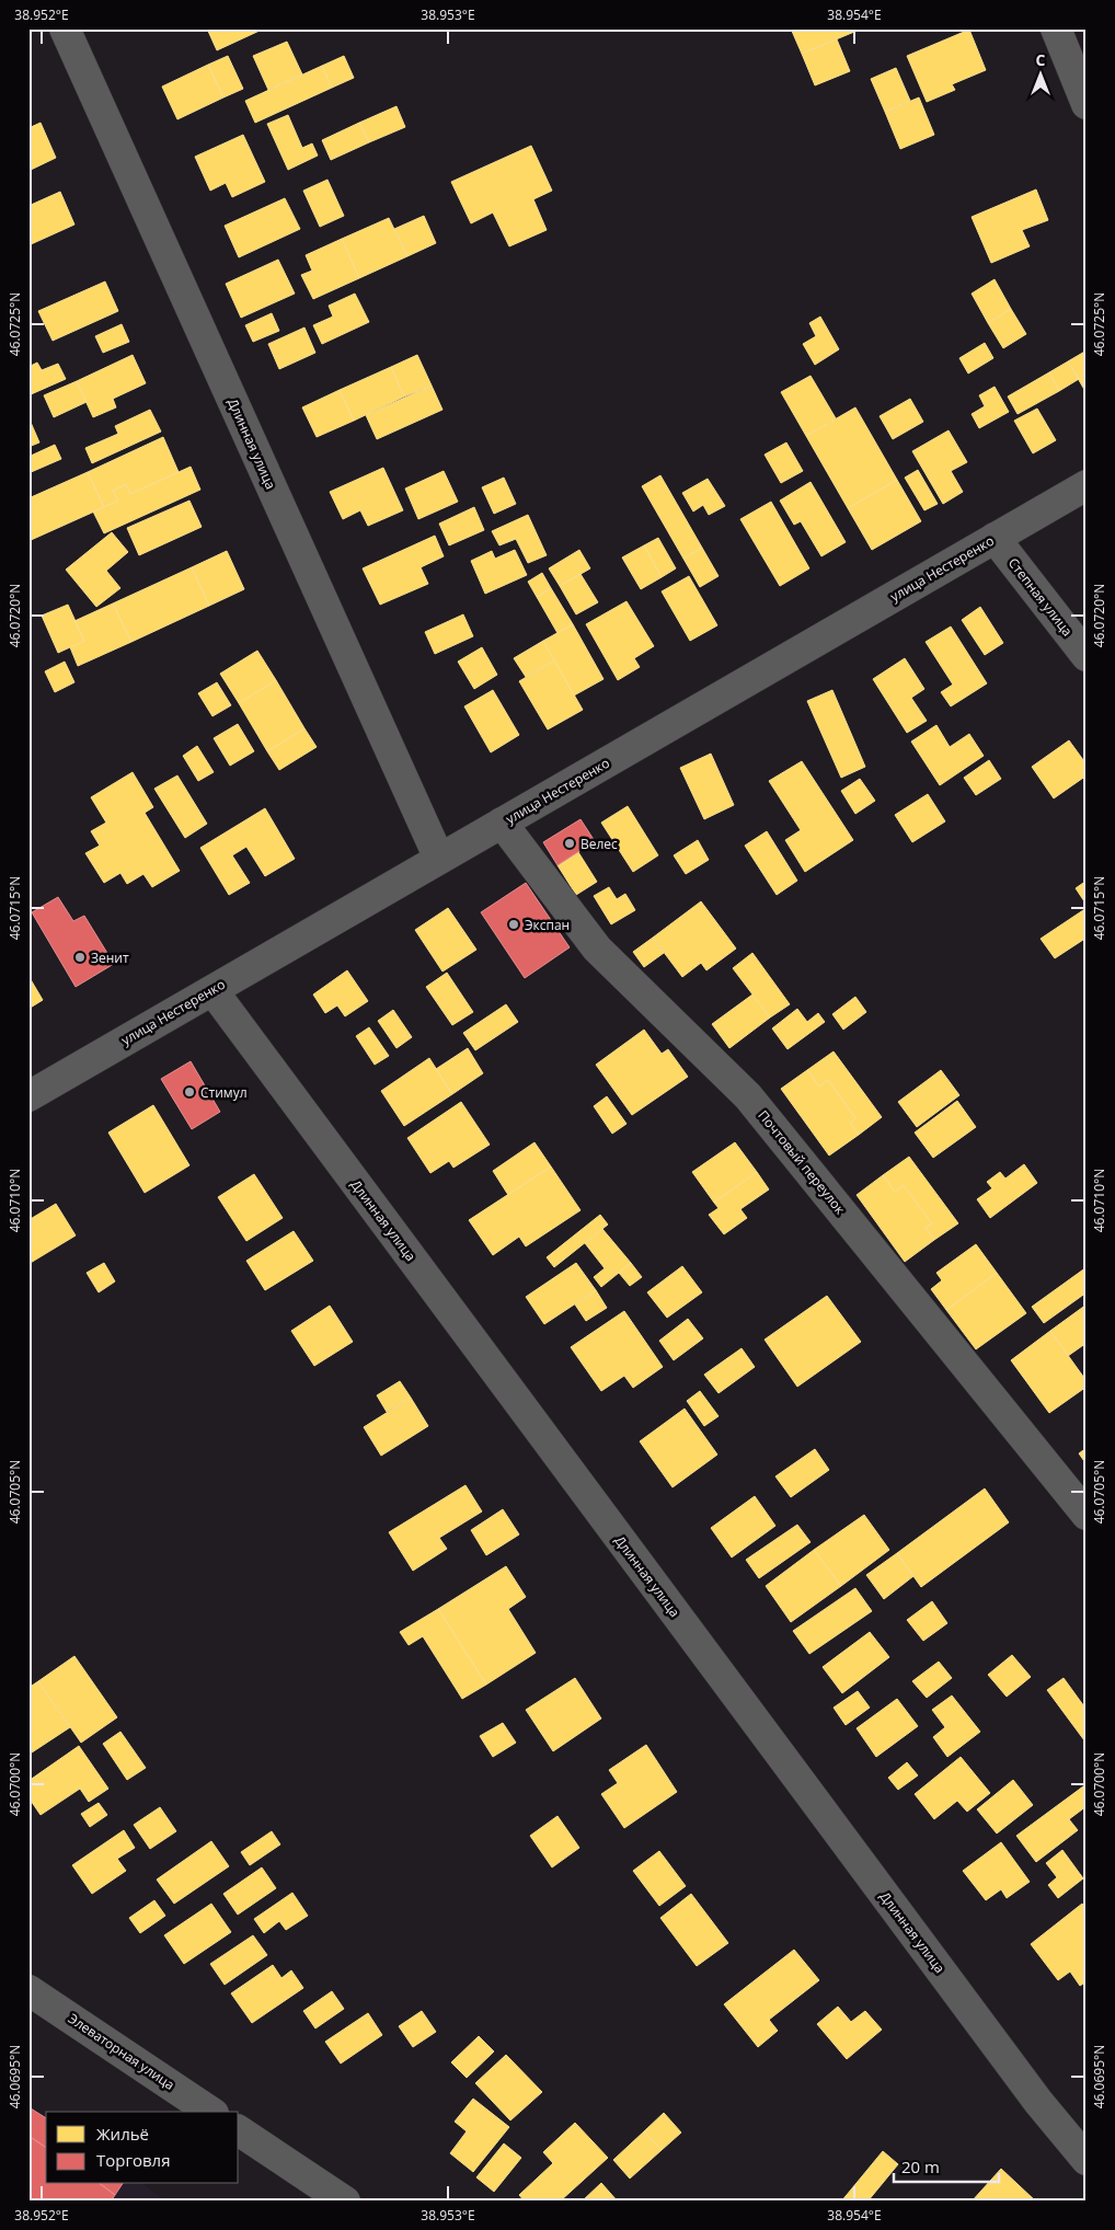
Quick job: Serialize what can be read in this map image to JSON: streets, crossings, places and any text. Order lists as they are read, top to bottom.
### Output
{
  "streets": {
    "street": [
      "Длинная улица",
      "улица Нестеренко",
      "Степная улица",
      "Почтовый переулок",
      "Элеваторная улица"
    ]
  },
  "crossings": [
    ["Длинная улица", "улица Нестеренко"],
    ["улица Нестеренко", "Степная улица"],
    ["улица Нестеренко", "Почтовый переулок"]
  ],
  "places": [
    "Велес",
    "Экспан",
    "Зенит",
    "Стимул"
  ],
  "legend": ["Жильё", "Торговля"],
  "scale_bar": "20 m",
  "north": "top",
  "coordinates": [
    "38.952°E",
    "38.953°E",
    "38.954°E",
    "46.0725°N",
    "46.0720°N",
    "46.0715°N",
    "46.0710°N",
    "46.0705°N",
    "46.0700°N",
    "46.0695°N"
  ]
}
